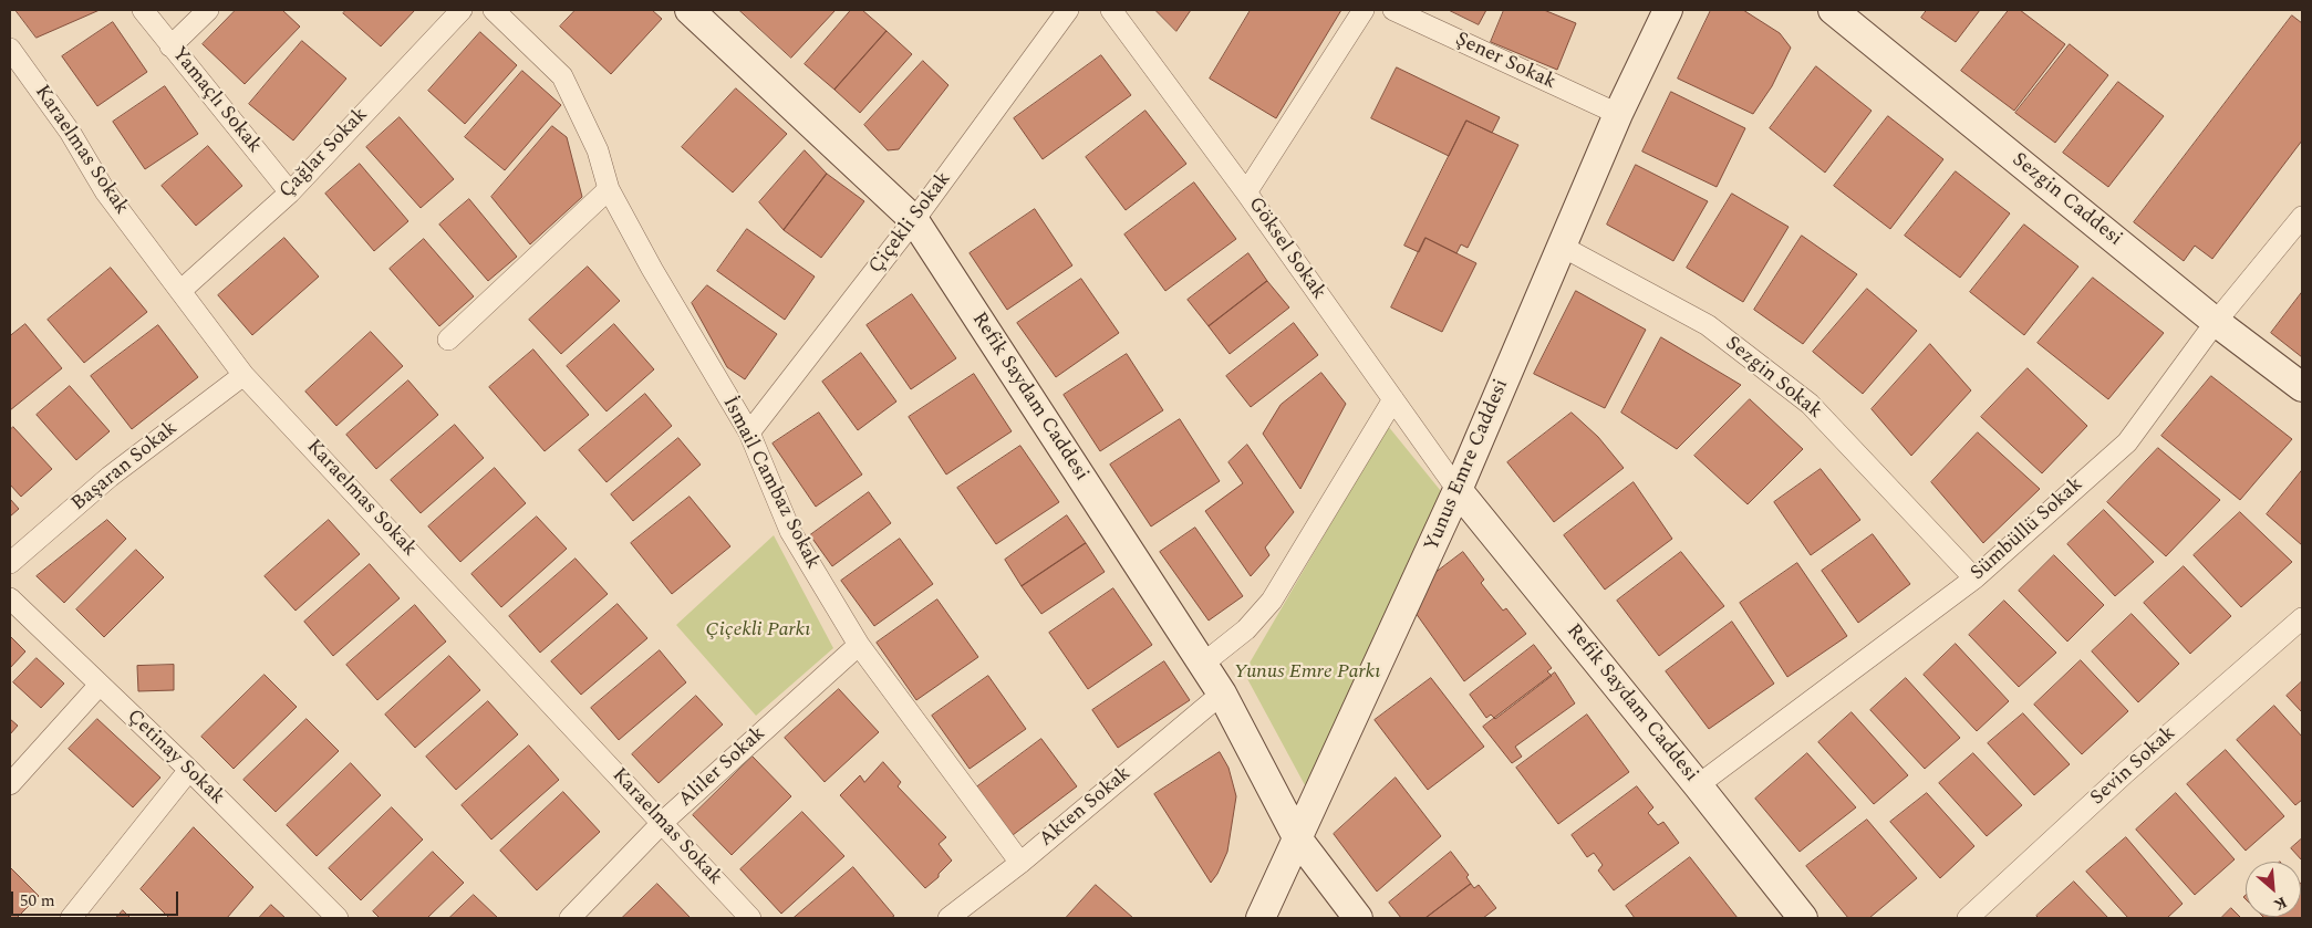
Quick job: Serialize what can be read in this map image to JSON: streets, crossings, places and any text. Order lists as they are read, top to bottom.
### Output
{
  "streets": {
    "street": [
      "Şener Sokak",
      "Yamaçlı Sokak",
      "Karaelmas Sokak",
      "Çağlar Sokak",
      "Sezgin Caddesi",
      "Çiçekli Sokak",
      "Göksel Sokak",
      "Sezgin Sokak",
      "Refik Saydam Caddesi",
      "Yunus Emre Caddesi",
      "Başaran Sokak",
      "İsmail Cambaz Sokak",
      "Sümbüllü Sokak",
      "Çetinay Sokak",
      "Sevin Sokak",
      "Aliler Sokak",
      "Akten Sokak"
    ]
  },
  "crossings": [
    ["Şener Sokak", "Yunus Emre Caddesi"],
    ["Yamaçlı Sokak", "Çağlar Sokak"],
    ["Karaelmas Sokak", "Çağlar Sokak"],
    ["Karaelmas Sokak", "Başaran Sokak"],
    ["Karaelmas Sokak", "Aliler Sokak"],
    ["Sezgin Caddesi", "Sümbüllü Sokak"],
    ["Çiçekli Sokak", "Refik Saydam Caddesi"],
    ["Çiçekli Sokak", "İsmail Cambaz Sokak"],
    ["Göksel Sokak", "Refik Saydam Caddesi"],
    ["Göksel Sokak", "Yunus Emre Caddesi"],
    ["Sezgin Sokak", "Yunus Emre Caddesi"],
    ["Sezgin Sokak", "Sümbüllü Sokak"],
    ["Refik Saydam Caddesi", "Yunus Emre Caddesi"],
    ["Refik Saydam Caddesi", "Sümbüllü Sokak"],
    ["Refik Saydam Caddesi", "Akten Sokak"],
    ["İsmail Cambaz Sokak", "Aliler Sokak"],
    ["İsmail Cambaz Sokak", "Akten Sokak"]
  ],
  "parks": ["Çiçekli Parkı", "Yunus Emre Parkı"],
  "scale_bar": "50 m",
  "north": "bottom right"
}
